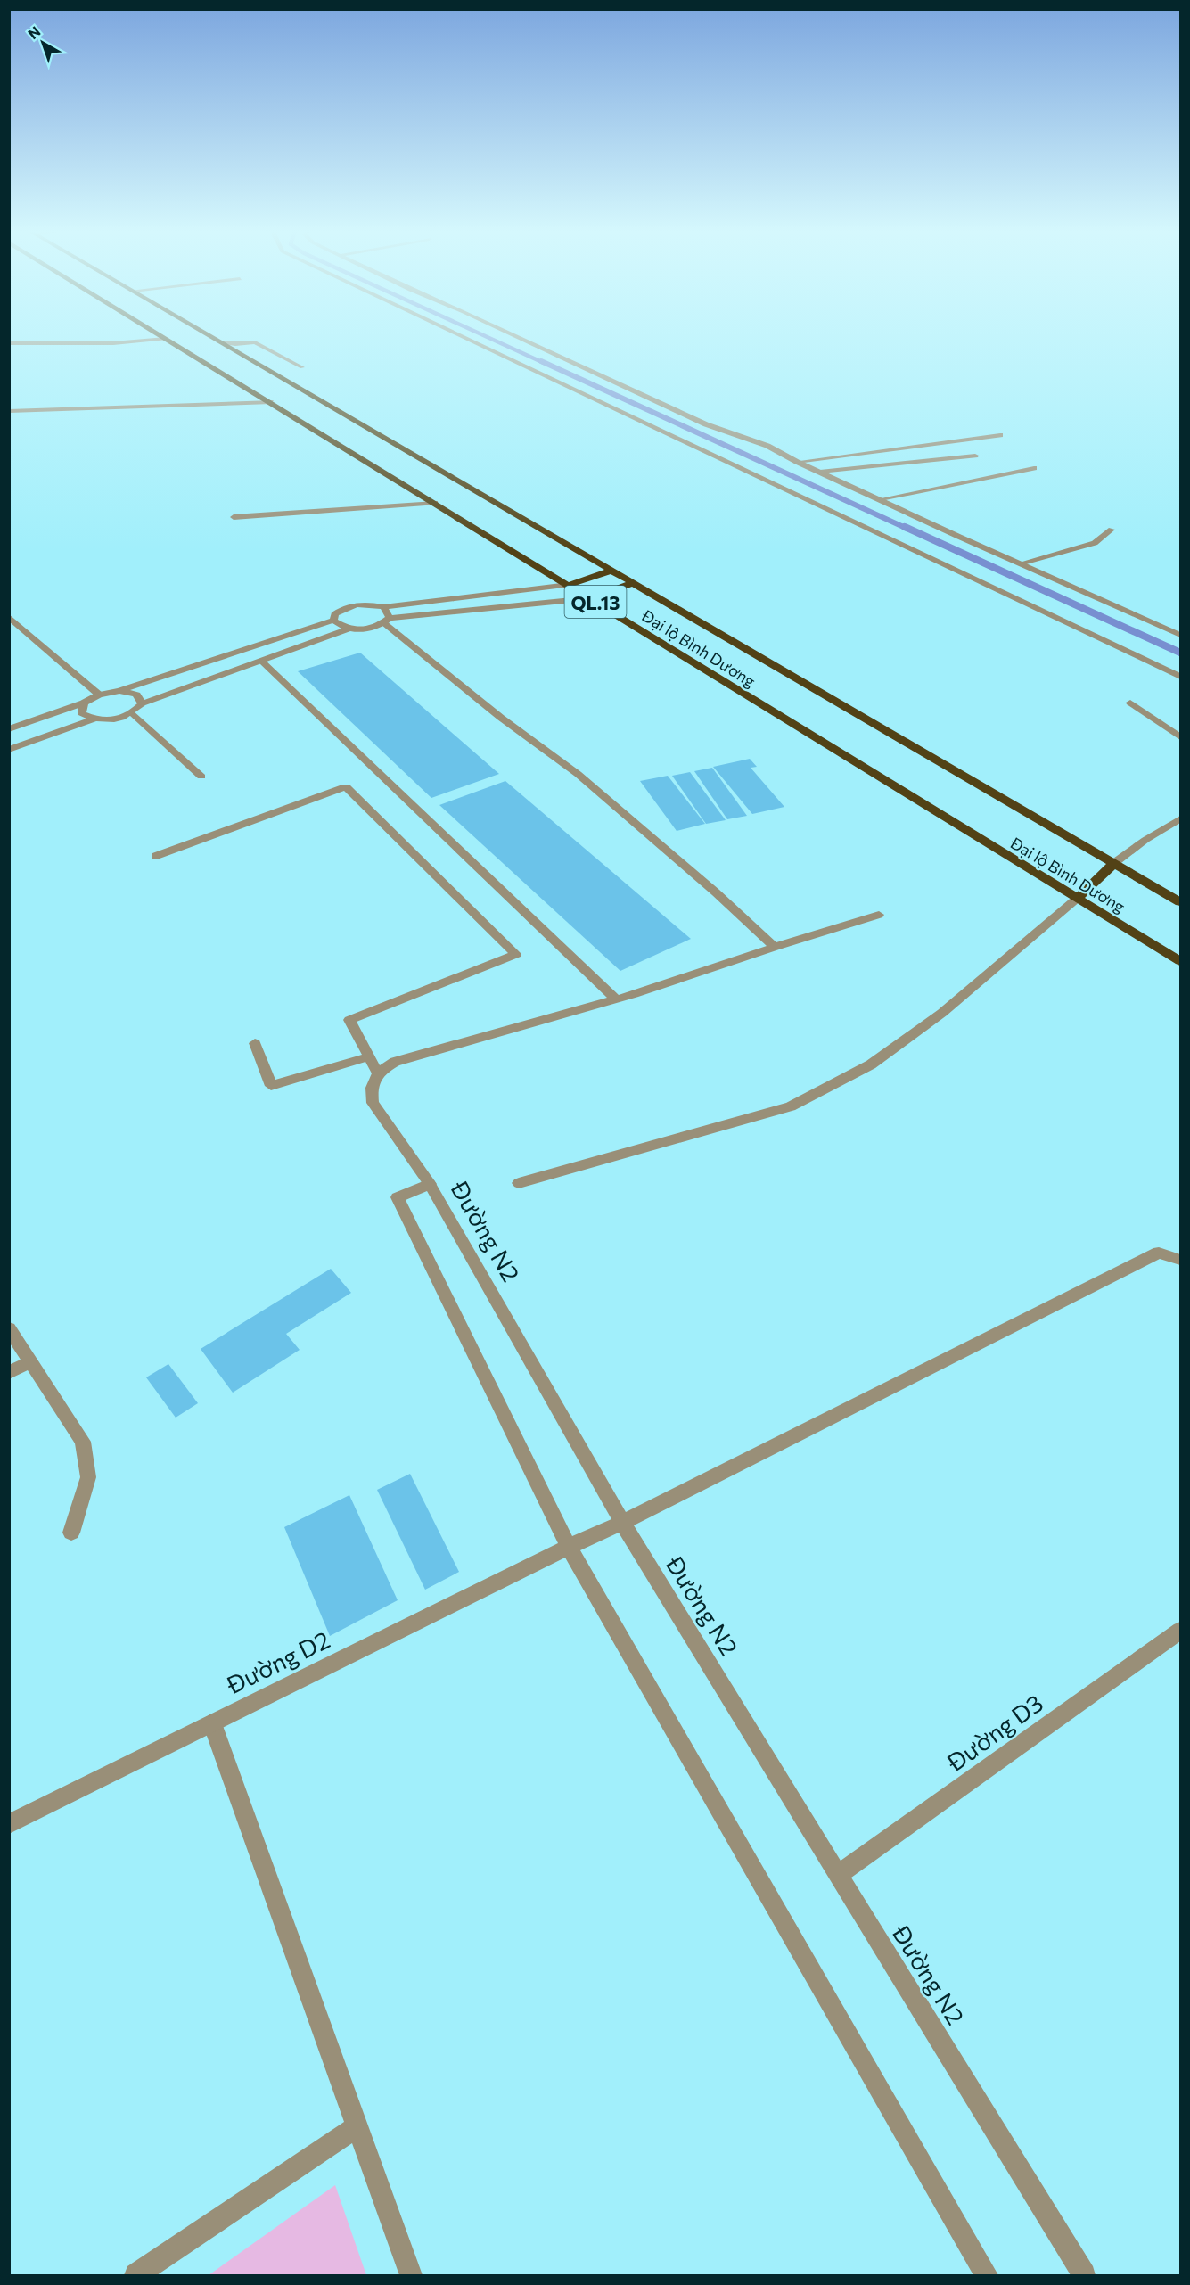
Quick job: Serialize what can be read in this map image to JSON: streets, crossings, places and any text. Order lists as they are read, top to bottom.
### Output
{
  "streets": {
    "highway": ["QL.13", "Đại lộ Bình Dương"],
    "street": ["Đường N2", "Đường D2", "Đường D3"]
  },
  "crossings": [
    ["Đường N2", "Đường D2"],
    ["Đường N2", "Đường D3"]
  ],
  "north": "top left"
}
